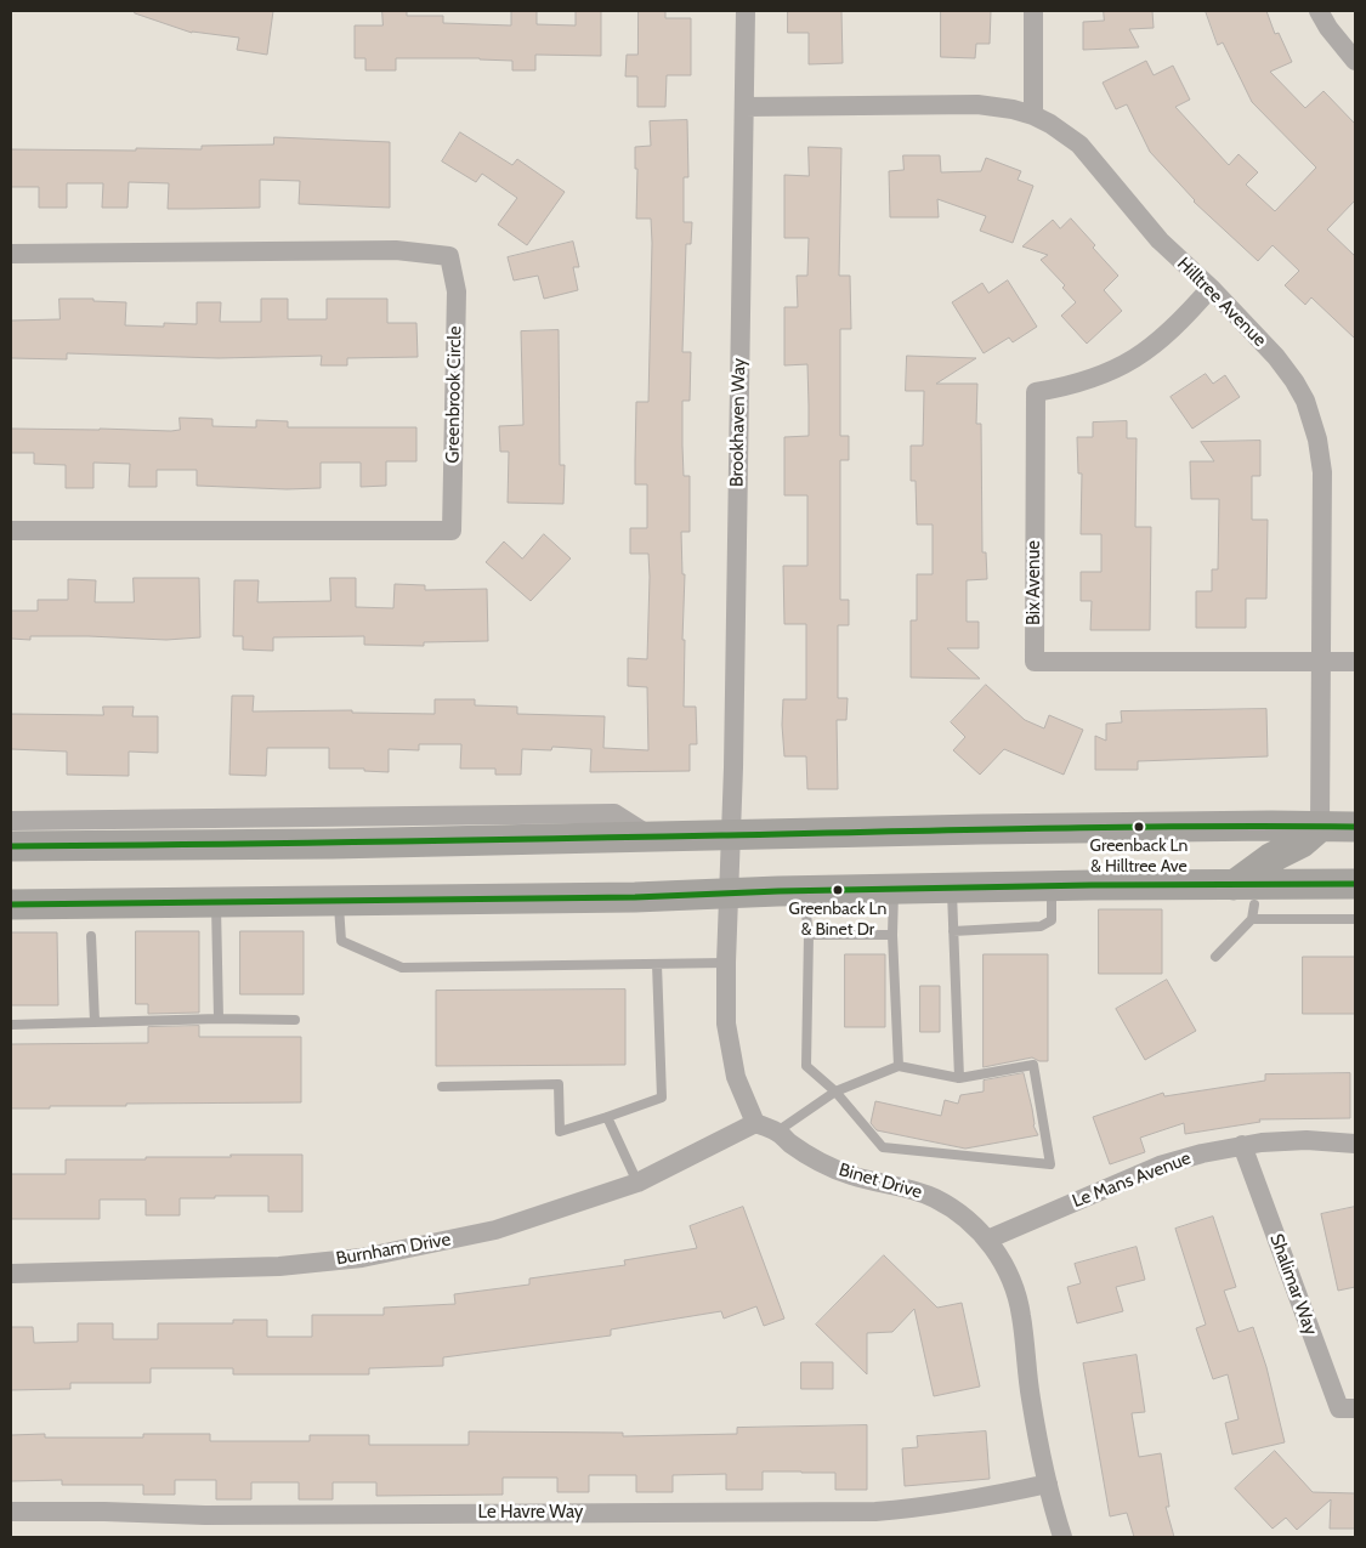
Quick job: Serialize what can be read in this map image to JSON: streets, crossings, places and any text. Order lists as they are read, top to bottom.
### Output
{
  "streets": {
    "street": [
      "Hilltree Avenue",
      "Greenbrook Circle",
      "Brookhaven Way",
      "Bix Avenue",
      "Le Mans Avenue",
      "Binet Drive",
      "Burnham Drive",
      "Shalimar Way",
      "Le Havre Way"
    ]
  },
  "crossings": [
    ["Hilltree Avenue", "Brookhaven Way"],
    ["Hilltree Avenue", "Bix Avenue"],
    ["Le Mans Avenue", "Binet Drive"],
    ["Le Mans Avenue", "Shalimar Way"],
    ["Binet Drive", "Burnham Drive"],
    ["Binet Drive", "Le Havre Way"]
  ],
  "places": ["Greenback Ln & Hilltree Ave", "Greenback Ln & Binet Dr"]
}
